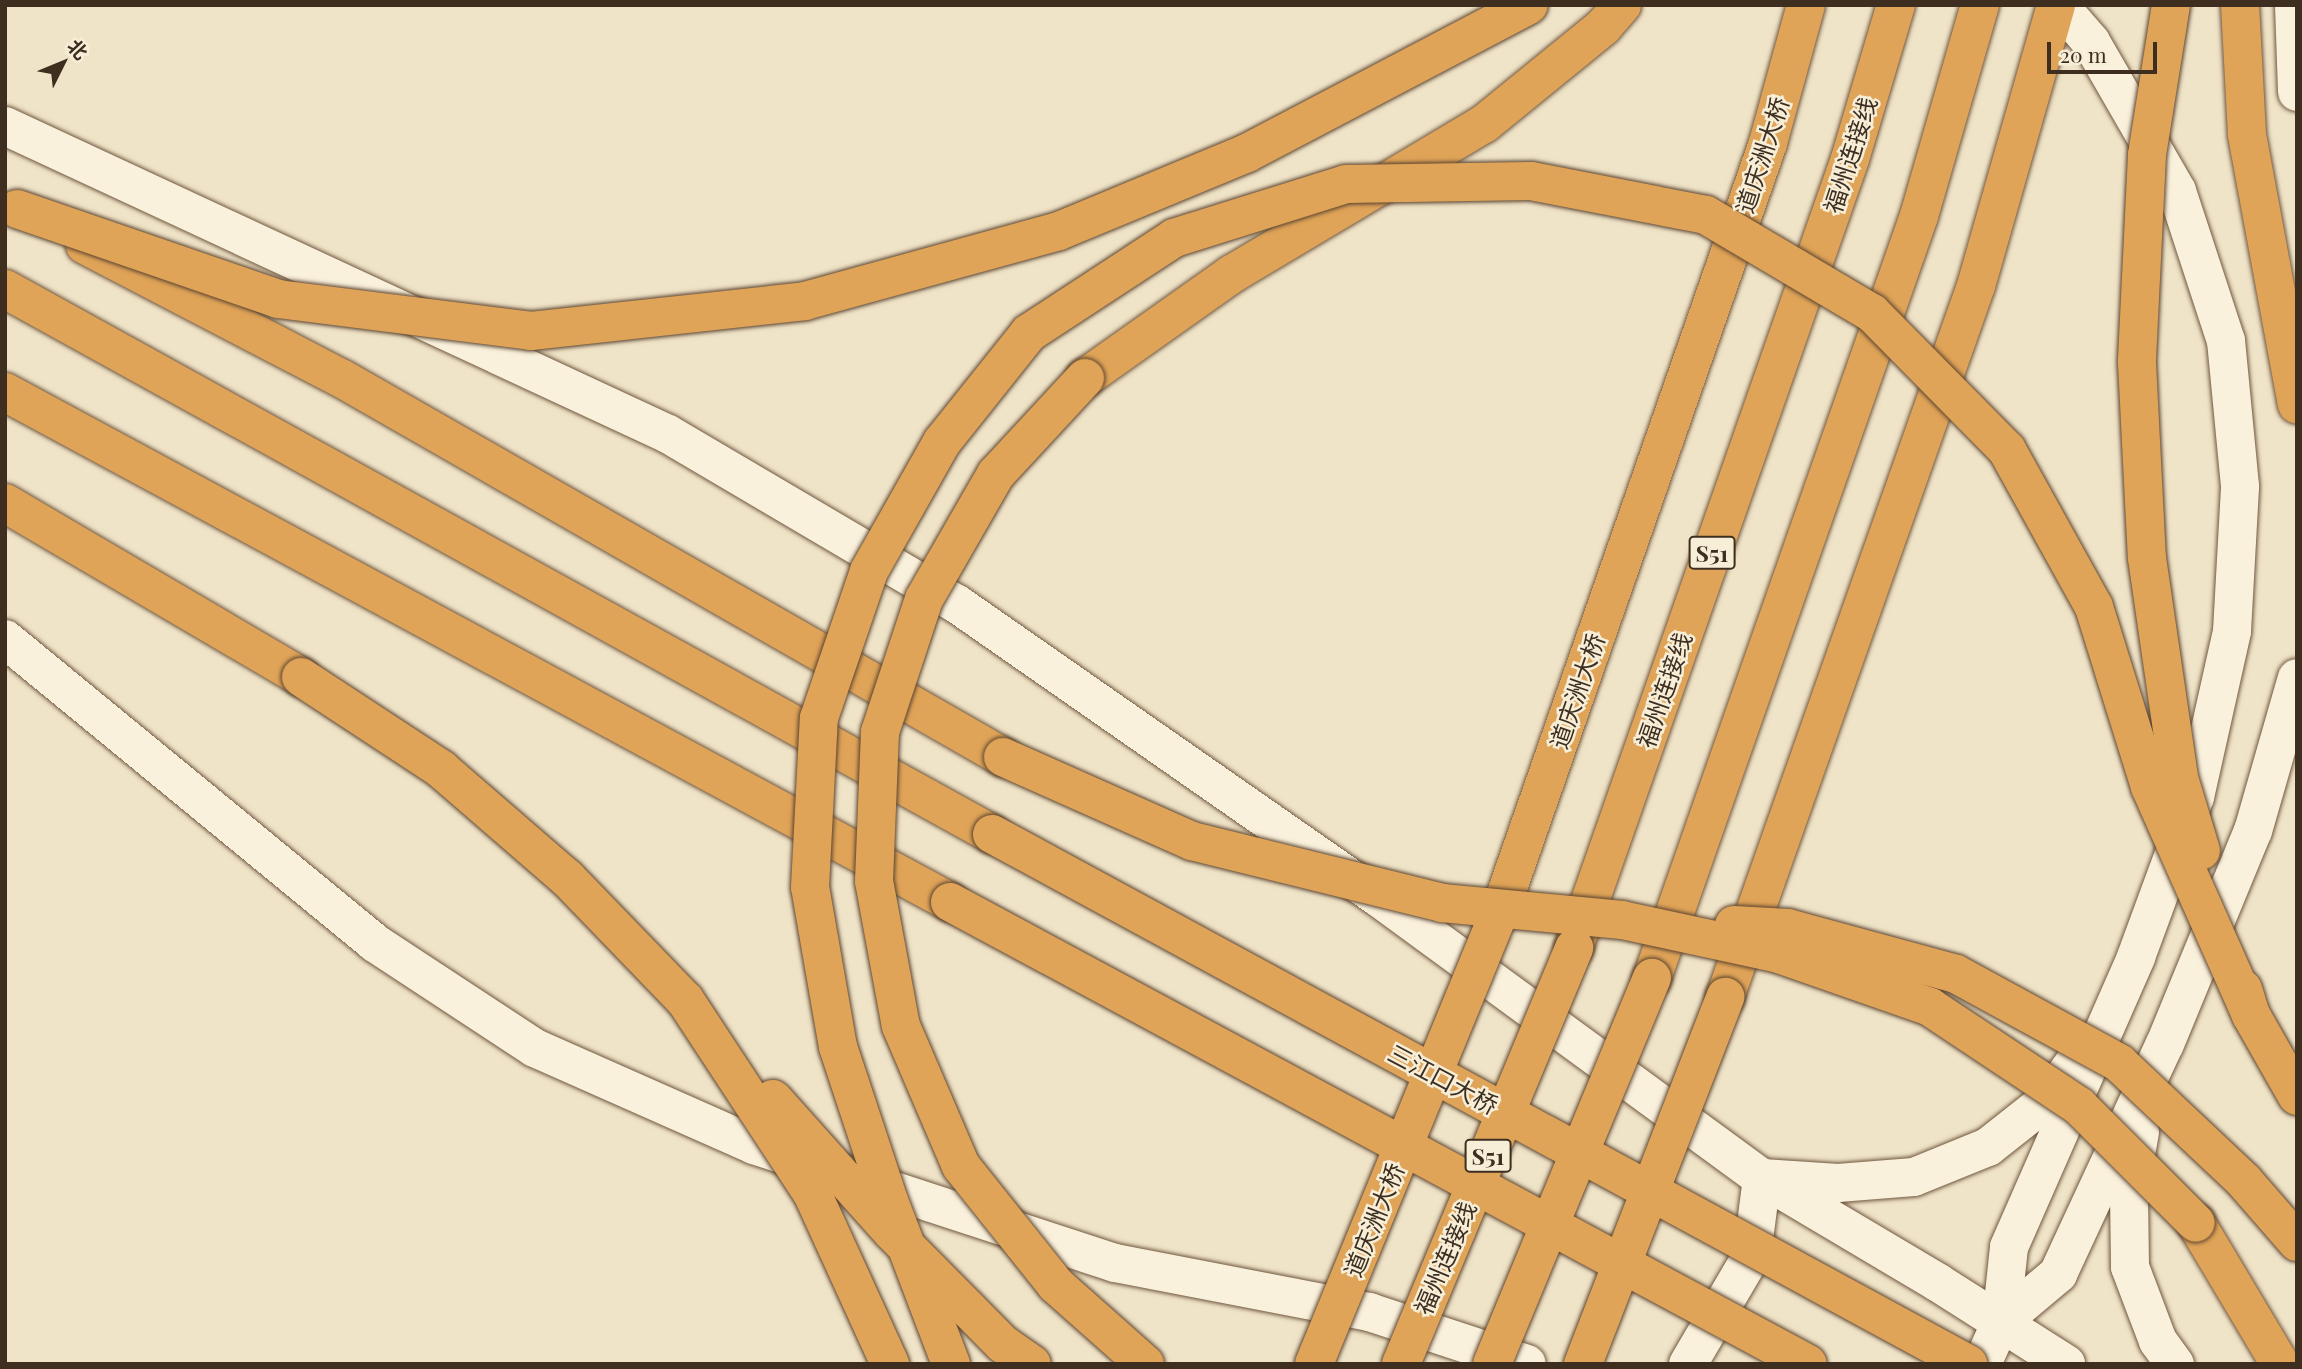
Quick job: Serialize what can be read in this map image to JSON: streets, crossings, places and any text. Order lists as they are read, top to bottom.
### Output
{
  "streets": {
    "highway": [
      "道庆洲大桥",
      "福州连接线",
      "S51",
      "三江口大桥"
    ]
  },
  "scale_bar": "20 m",
  "north": "top right"
}
